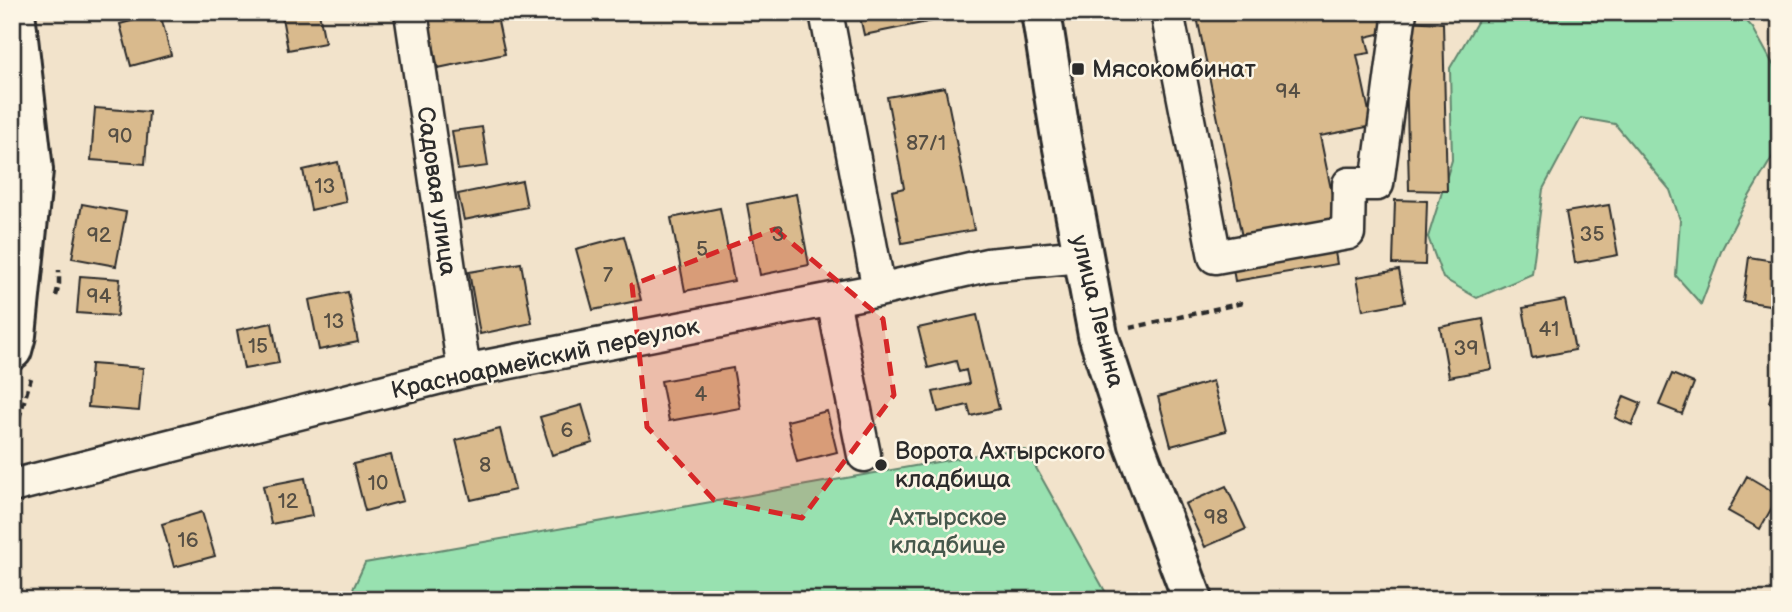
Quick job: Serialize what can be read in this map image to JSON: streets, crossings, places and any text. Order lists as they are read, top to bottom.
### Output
{
  "streets": {
    "main road": ["улица Ленина"],
    "street": ["Садовая улица", "Красноармейский переулок"]
  },
  "crossings": [
    ["Садовая улица", "Красноармейский переулок"],
    ["улица Ленина", "Красноармейский переулок"]
  ],
  "parks": ["Ахтырское кладбище"],
  "places": {
    "transit": ["Мясокомбинат"],
    "other": ["Ворота Ахтырского кладбища"]
  },
  "house_numbers": [
    "94",
    "90",
    "87/1",
    "13",
    "3",
    "35",
    "92",
    "5",
    "7",
    "94",
    "13",
    "41",
    "15",
    "39",
    "4",
    "6",
    "8",
    "10",
    "12",
    "98",
    "16"
  ]
}
